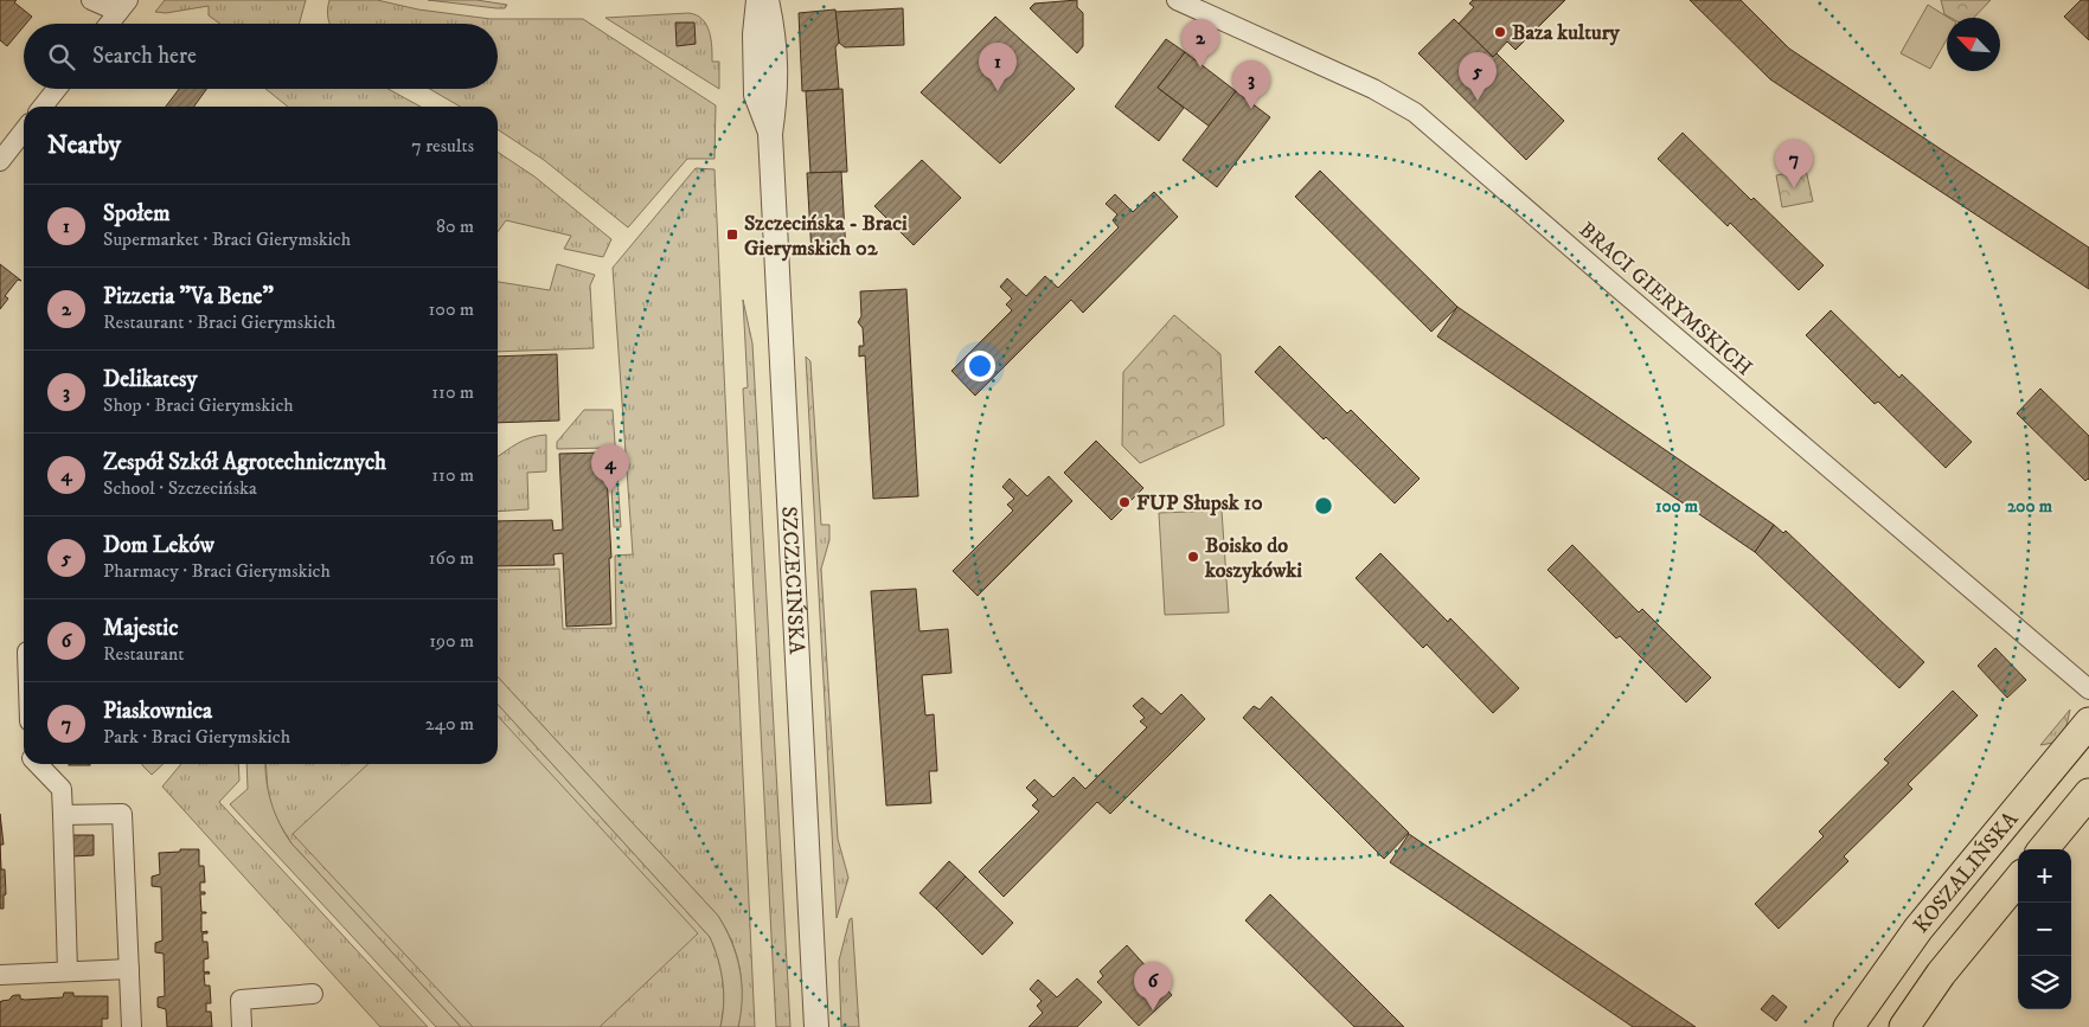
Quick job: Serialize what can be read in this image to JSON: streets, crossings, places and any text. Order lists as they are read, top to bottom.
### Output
{
  "streets": {
    "main road": ["KOSZALIŃSKA"],
    "street": ["BRACI GIERYMSKICH", "SZCZECIŃSKA"]
  },
  "places": {
    "other": ["Baza kultury", "FUP Słupsk 10", "Boisko do koszykówki"],
    "transit": ["Szczecińska - Braci Gierymskich 02"]
  },
  "north": "top left",
  "page": {
    "pins": [
      "2",
      "1",
      "5",
      "3",
      "7",
      "4",
      "6"
    ],
    "search": "Search here",
    "heading": ["Nearby", "7 results"],
    "list": [
      {
        "mark": "1",
        "name": "Społem",
        "note": "Supermarket · Braci Gierymskich",
        "value": "80 m"
      },
      {
        "mark": "2",
        "name": "Pizzeria \"Va Bene\"",
        "note": "Restaurant · Braci Gierymskich",
        "value": "100 m"
      },
      {
        "mark": "3",
        "name": "Delikatesy",
        "note": "Shop · Braci Gierymskich",
        "value": "110 m"
      },
      {
        "mark": "4",
        "name": "Zespół Szkół Agrotechnicznych",
        "note": "School · Szczecińska",
        "value": "110 m"
      },
      {
        "mark": "5",
        "name": "Dom Leków",
        "note": "Pharmacy · Braci Gierymskich",
        "value": "160 m"
      },
      {
        "mark": "6",
        "name": "Majestic",
        "note": "Restaurant",
        "value": "190 m"
      },
      {
        "mark": "7",
        "name": "Piaskownica",
        "note": "Park · Braci Gierymskich",
        "value": "240 m"
      }
    ],
    "map_buttons": ["+", "−"]
  },
  "rings": ["100 m", "200 m"]
}
